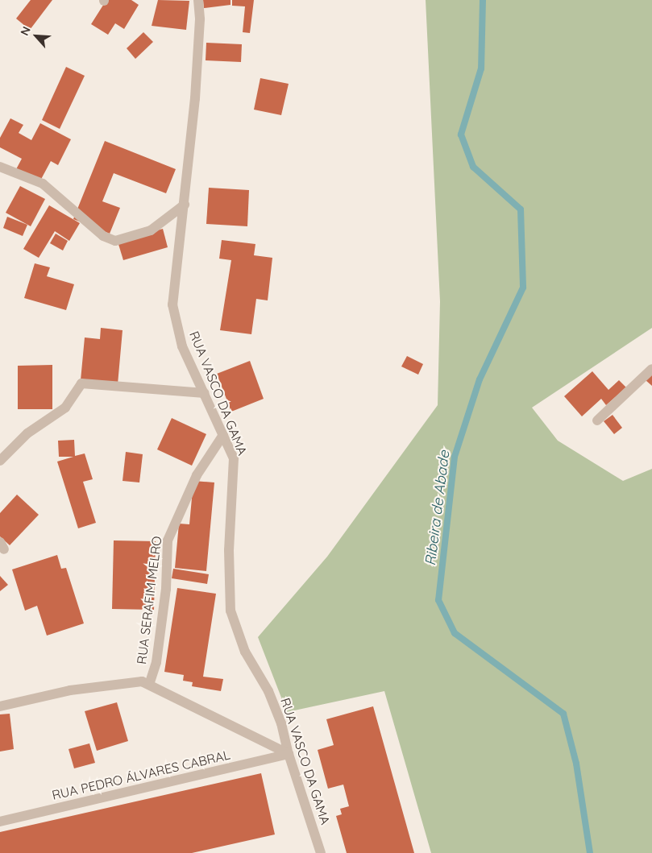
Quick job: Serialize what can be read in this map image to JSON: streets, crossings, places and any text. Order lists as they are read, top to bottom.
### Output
{
  "streets": {
    "street": ["RUA VASCO DA GAMA", "RUA SERAFIM MELRO", "RUA PEDRO ÁLVARES CABRAL"]
  },
  "crossings": [
    ["RUA VASCO DA GAMA", "RUA SERAFIM MELRO"],
    ["RUA VASCO DA GAMA", "RUA PEDRO ÁLVARES CABRAL"]
  ],
  "water": ["Ribeira de Abade"],
  "north": "top left"
}
